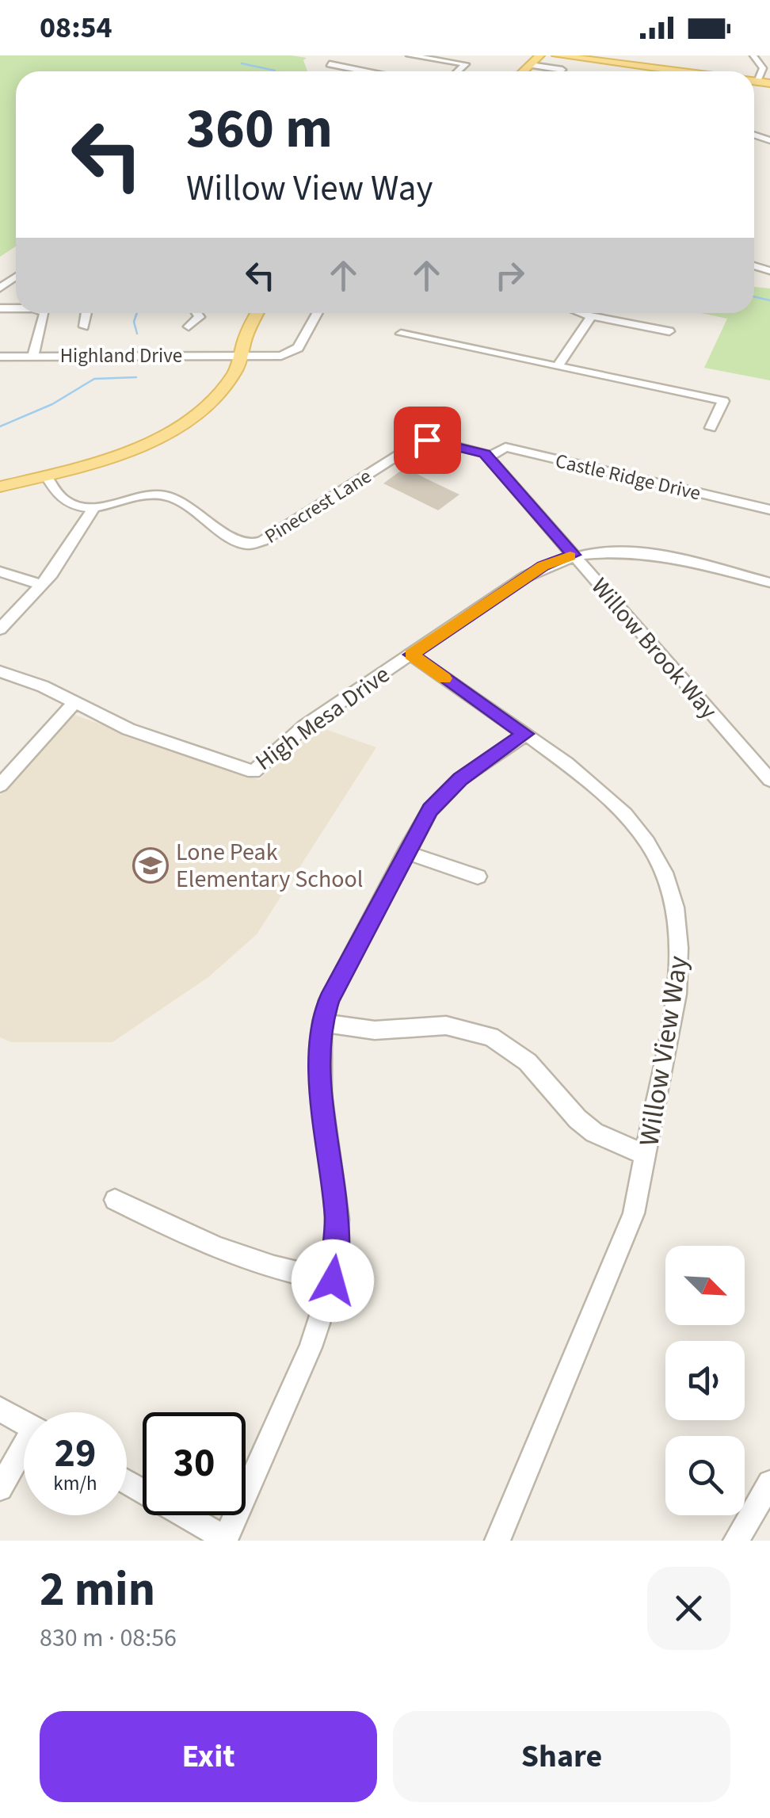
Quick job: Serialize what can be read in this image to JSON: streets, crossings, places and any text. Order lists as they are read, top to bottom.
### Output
{
  "streets": {
    "street": [
      "Highland Drive",
      "Castle Ridge Drive",
      "Pinecrest Lane",
      "Willow Brook Way",
      "High Mesa Drive",
      "Willow View Way"
    ]
  },
  "crossings": [
    ["Castle Ridge Drive", "Pinecrest Lane"],
    ["Castle Ridge Drive", "Willow Brook Way"],
    ["Pinecrest Lane", "Willow Brook Way"],
    ["Willow Brook Way", "High Mesa Drive"],
    ["High Mesa Drive", "Willow View Way"]
  ],
  "places": {
    "school or university": ["Lone Peak Elementary School"]
  },
  "north": "bottom right",
  "page": {
    "status": "08:54",
    "turn": ["360 m", "Willow View Way"],
    "speed": "29 km/h",
    "limit": "30",
    "heading": ["2 min", "830 m · 08:56"],
    "buttons": ["Exit", "Share"]
  }
}
